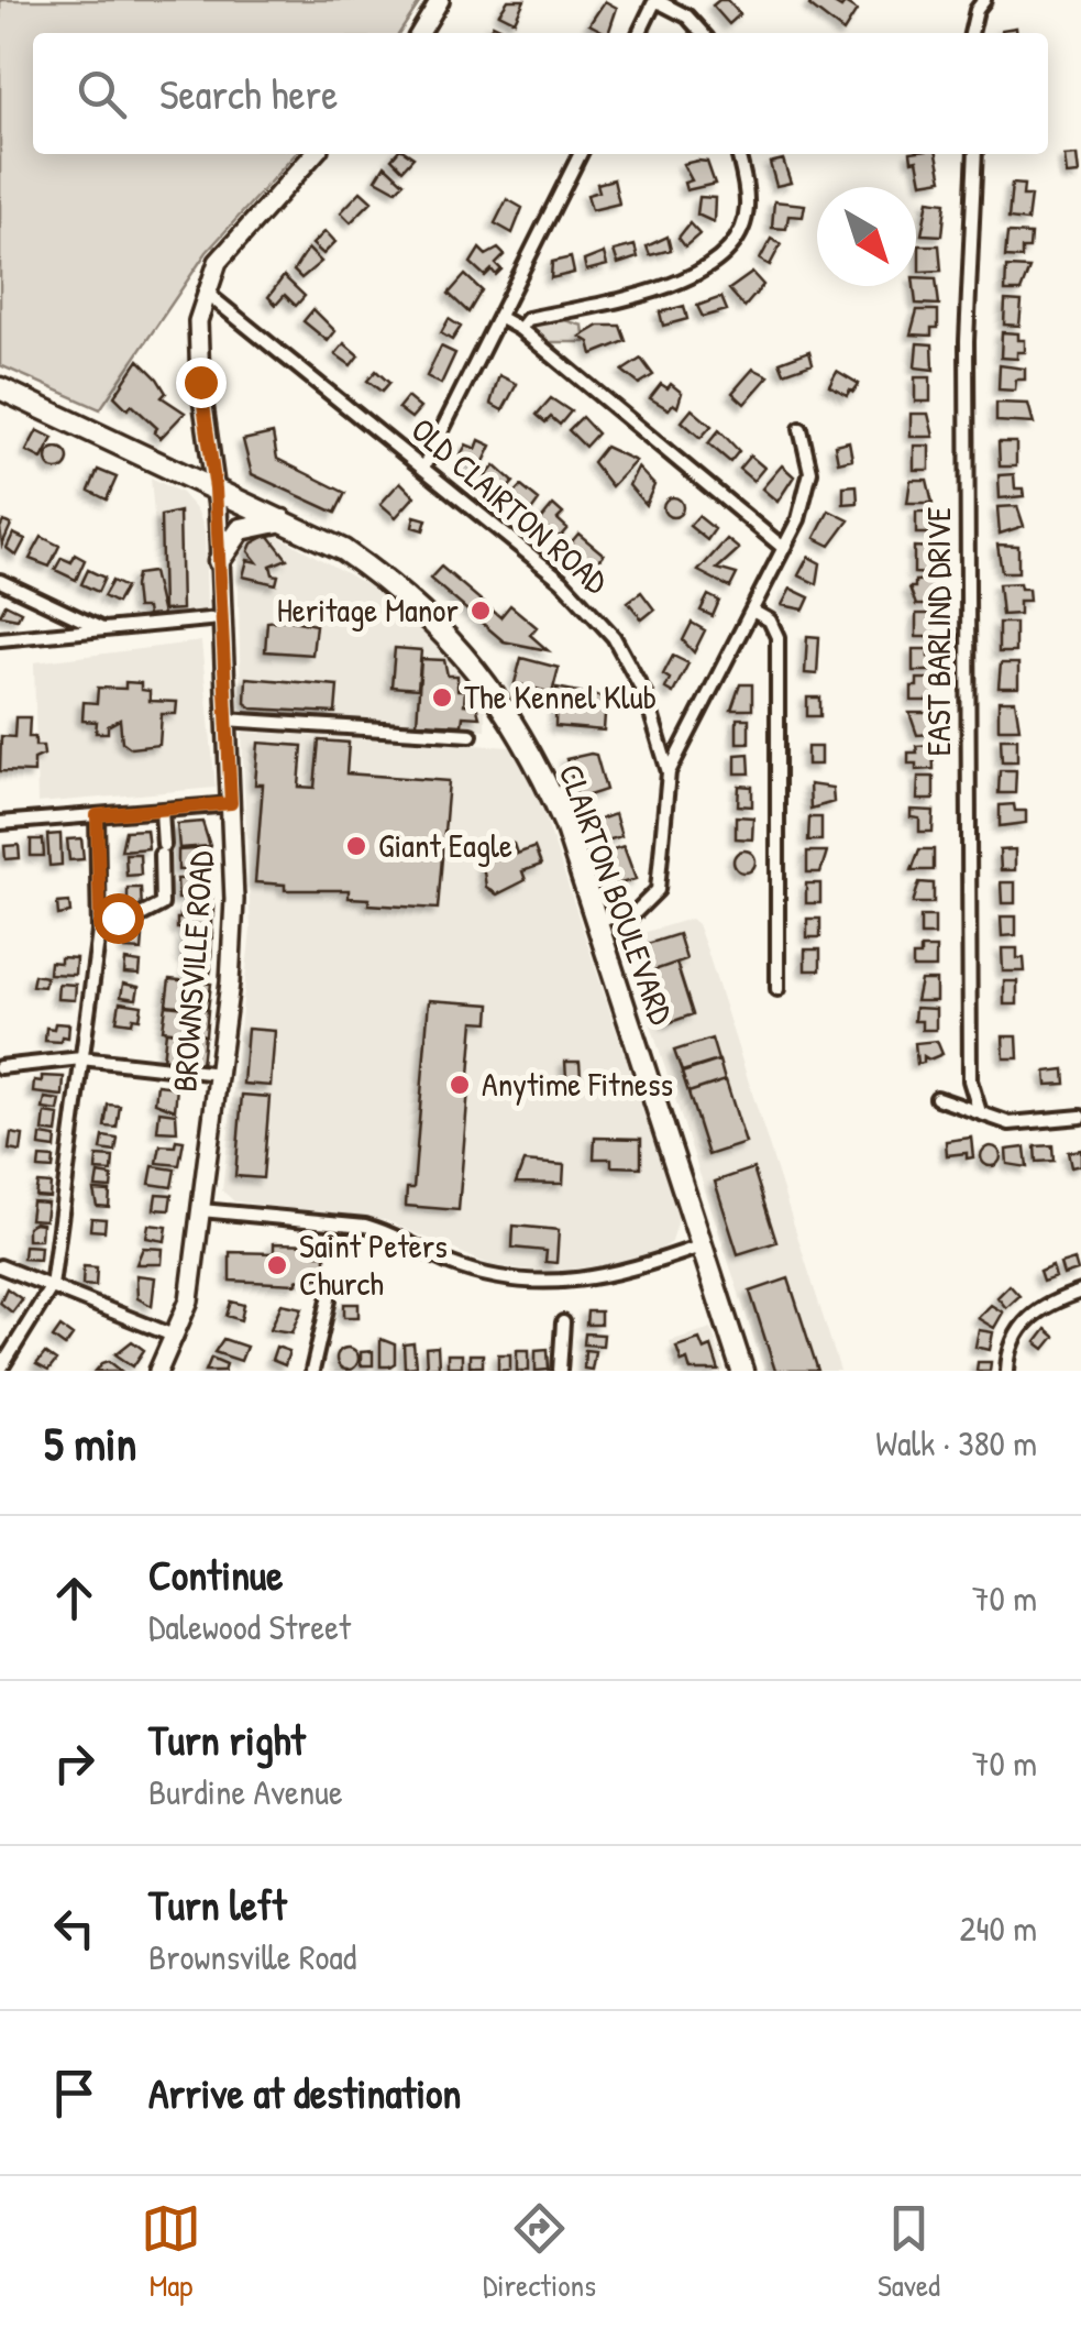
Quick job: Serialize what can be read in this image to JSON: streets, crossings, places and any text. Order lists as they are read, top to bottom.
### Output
{
  "streets": {
    "highway": ["CLAIRTON BOULEVARD"],
    "main road": ["BROWNSVILLE ROAD"],
    "street": ["OLD CLAIRTON ROAD", "EAST BARLIND DRIVE"]
  },
  "crossings": [
    ["OLD CLAIRTON ROAD", "CLAIRTON BOULEVARD"],
    ["OLD CLAIRTON ROAD", "BROWNSVILLE ROAD"],
    ["CLAIRTON BOULEVARD", "BROWNSVILLE ROAD"]
  ],
  "places": [
    "Heritage Manor",
    "The Kennel Klub",
    "Giant Eagle",
    "Anytime Fitness",
    "Saint Peters Church"
  ],
  "north": "bottom right",
  "page": {
    "search": "Search here",
    "heading": ["5 min", "Walk · 380 m"],
    "list": [
      ["Continue", "Dalewood Street", "70 m"],
      ["Turn right", "Burdine Avenue", "70 m"],
      ["Turn left", "Brownsville Road", "240 m"],
      "Arrive at destination"
    ],
    "nav": ["Map", "Directions", "Saved"]
  }
}
